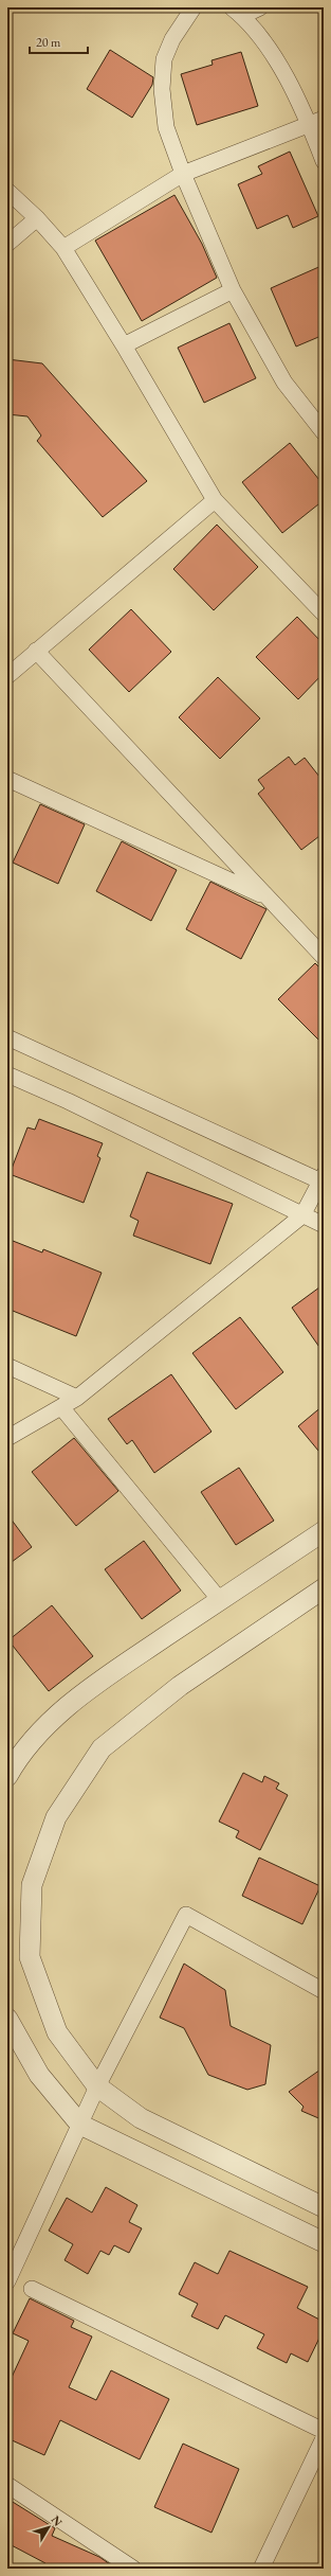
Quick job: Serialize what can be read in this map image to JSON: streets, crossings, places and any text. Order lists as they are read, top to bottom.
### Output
{
  "scale_bar": "20 m",
  "north": "top right"
}
